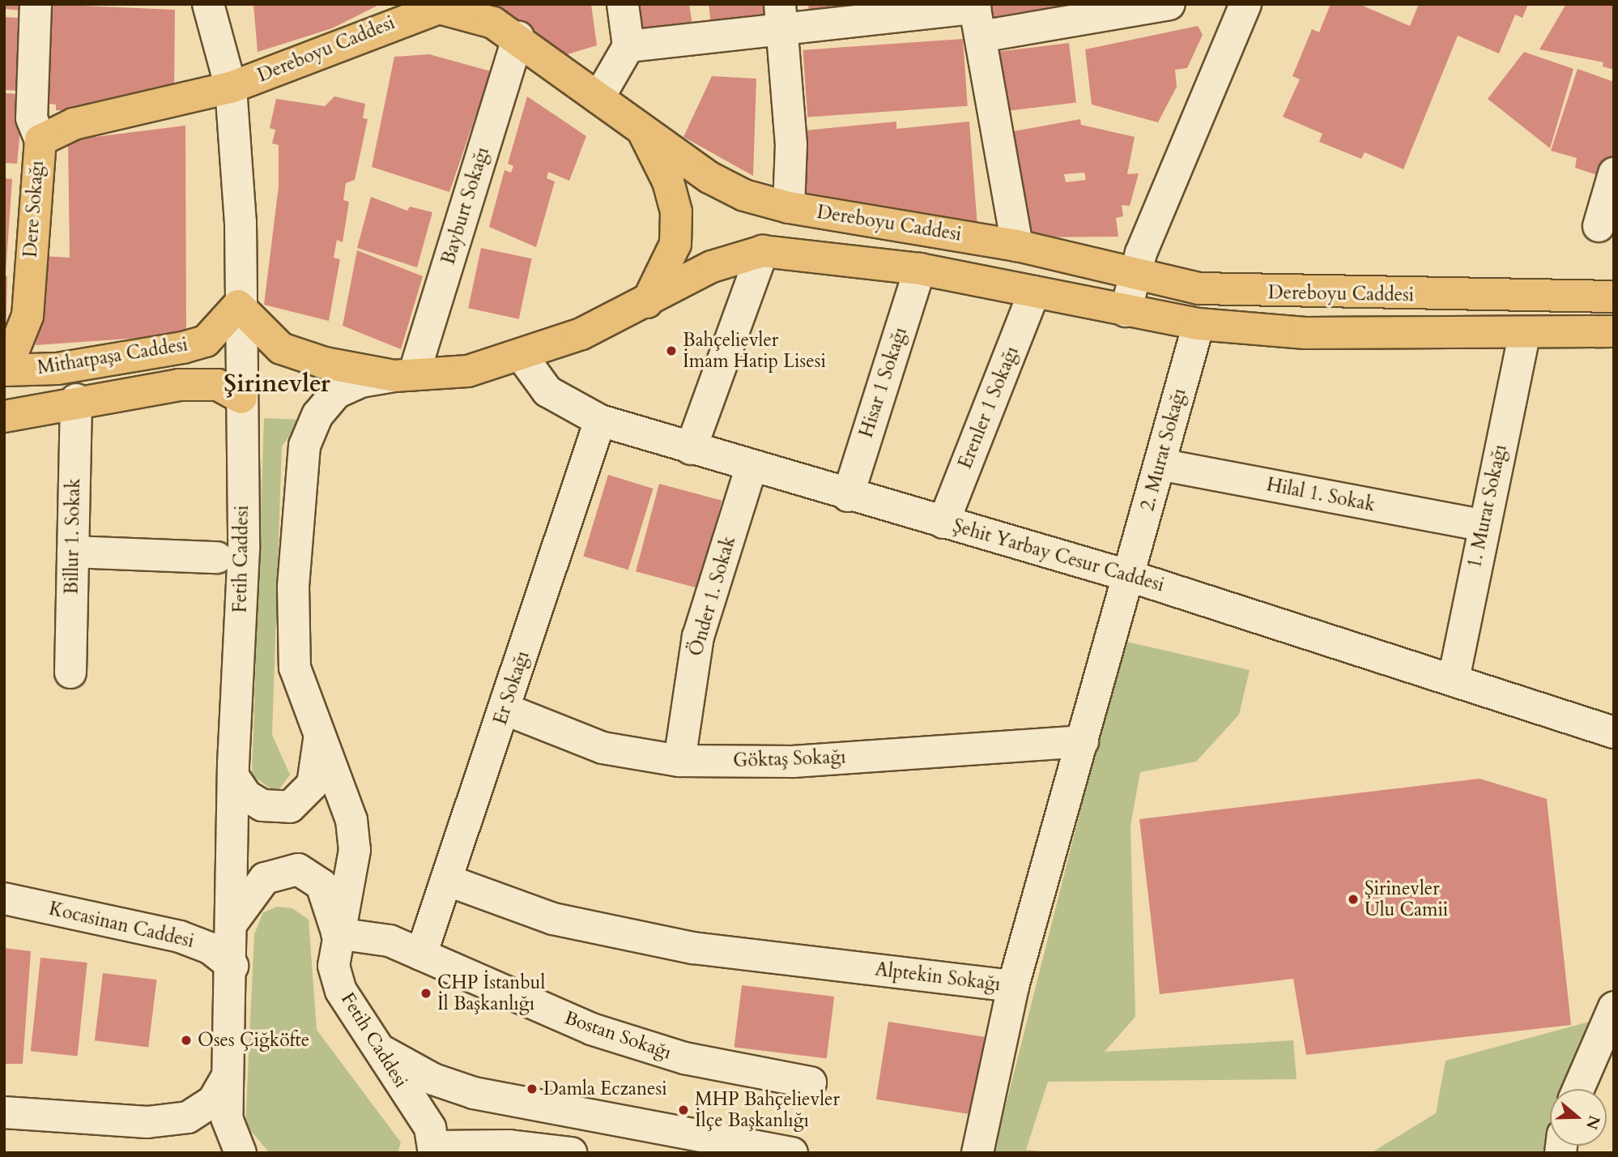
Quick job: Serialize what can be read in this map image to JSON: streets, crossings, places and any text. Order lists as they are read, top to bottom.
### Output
{
  "streets": {
    "main road": ["Dereboyu Caddesi", "Dere Sokağı", "Mithatpaşa Caddesi"],
    "street": [
      "Bayburt Sokağı",
      "Hisar 1 Sokağı",
      "Erenler 1 Sokağı",
      "2. Murat Sokağı",
      "Hilal 1. Sokak",
      "1. Murat Sokağı",
      "Billur 1. Sokak",
      "Şehit Yarbay Cesur Caddesi",
      "Fetih Caddesi",
      "Önder 1. Sokak",
      "Er Sokağı",
      "Göktaş Sokağı",
      "Kocasinan Caddesi",
      "Alptekin Sokağı",
      "Bostan Sokağı"
    ]
  },
  "crossings": [
    ["Dereboyu Caddesi", "Bayburt Sokağı"],
    ["Dereboyu Caddesi", "Dere Sokağı"],
    ["Dereboyu Caddesi", "Mithatpaşa Caddesi"],
    ["Dereboyu Caddesi", "Hisar 1 Sokağı"],
    ["Dereboyu Caddesi", "Erenler 1 Sokağı"],
    ["Dereboyu Caddesi", "2. Murat Sokağı"],
    ["Dereboyu Caddesi", "1. Murat Sokağı"],
    ["Dereboyu Caddesi", "Şehit Yarbay Cesur Caddesi"],
    ["Dereboyu Caddesi", "Fetih Caddesi"],
    ["Bayburt Sokağı", "Fetih Caddesi"],
    ["Dere Sokağı", "Mithatpaşa Caddesi"],
    ["Dere Sokağı", "Fetih Caddesi"],
    ["Mithatpaşa Caddesi", "Fetih Caddesi"],
    ["Hisar 1 Sokağı", "Şehit Yarbay Cesur Caddesi"],
    ["Erenler 1 Sokağı", "Şehit Yarbay Cesur Caddesi"],
    ["2. Murat Sokağı", "Hilal 1. Sokak"],
    ["2. Murat Sokağı", "Şehit Yarbay Cesur Caddesi"],
    ["2. Murat Sokağı", "Alptekin Sokağı"],
    ["Hilal 1. Sokak", "1. Murat Sokağı"],
    ["1. Murat Sokağı", "Şehit Yarbay Cesur Caddesi"],
    ["Şehit Yarbay Cesur Caddesi", "Önder 1. Sokak"],
    ["Şehit Yarbay Cesur Caddesi", "Er Sokağı"],
    ["Şehit Yarbay Cesur Caddesi", "Alptekin Sokağı"],
    ["Fetih Caddesi", "Kocasinan Caddesi"],
    ["Fetih Caddesi", "Bostan Sokağı"],
    ["Önder 1. Sokak", "Göktaş Sokağı"],
    ["Er Sokağı", "Göktaş Sokağı"],
    ["Er Sokağı", "Alptekin Sokağı"],
    ["Er Sokağı", "Bostan Sokağı"],
    ["Göktaş Sokağı", "Alptekin Sokağı"]
  ],
  "districts": ["Şirinevler"],
  "places": [
    "Bahçelievler İmam Hatip Lisesi",
    "Şirinevler Ulu Camii",
    "CHP İstanbul İl Başkanlığı",
    "Oses Çiğköfte",
    "Damla Eczanesi",
    "MHP Bahçelievler İlçe Başkanlığı"
  ],
  "north": "right"
}
